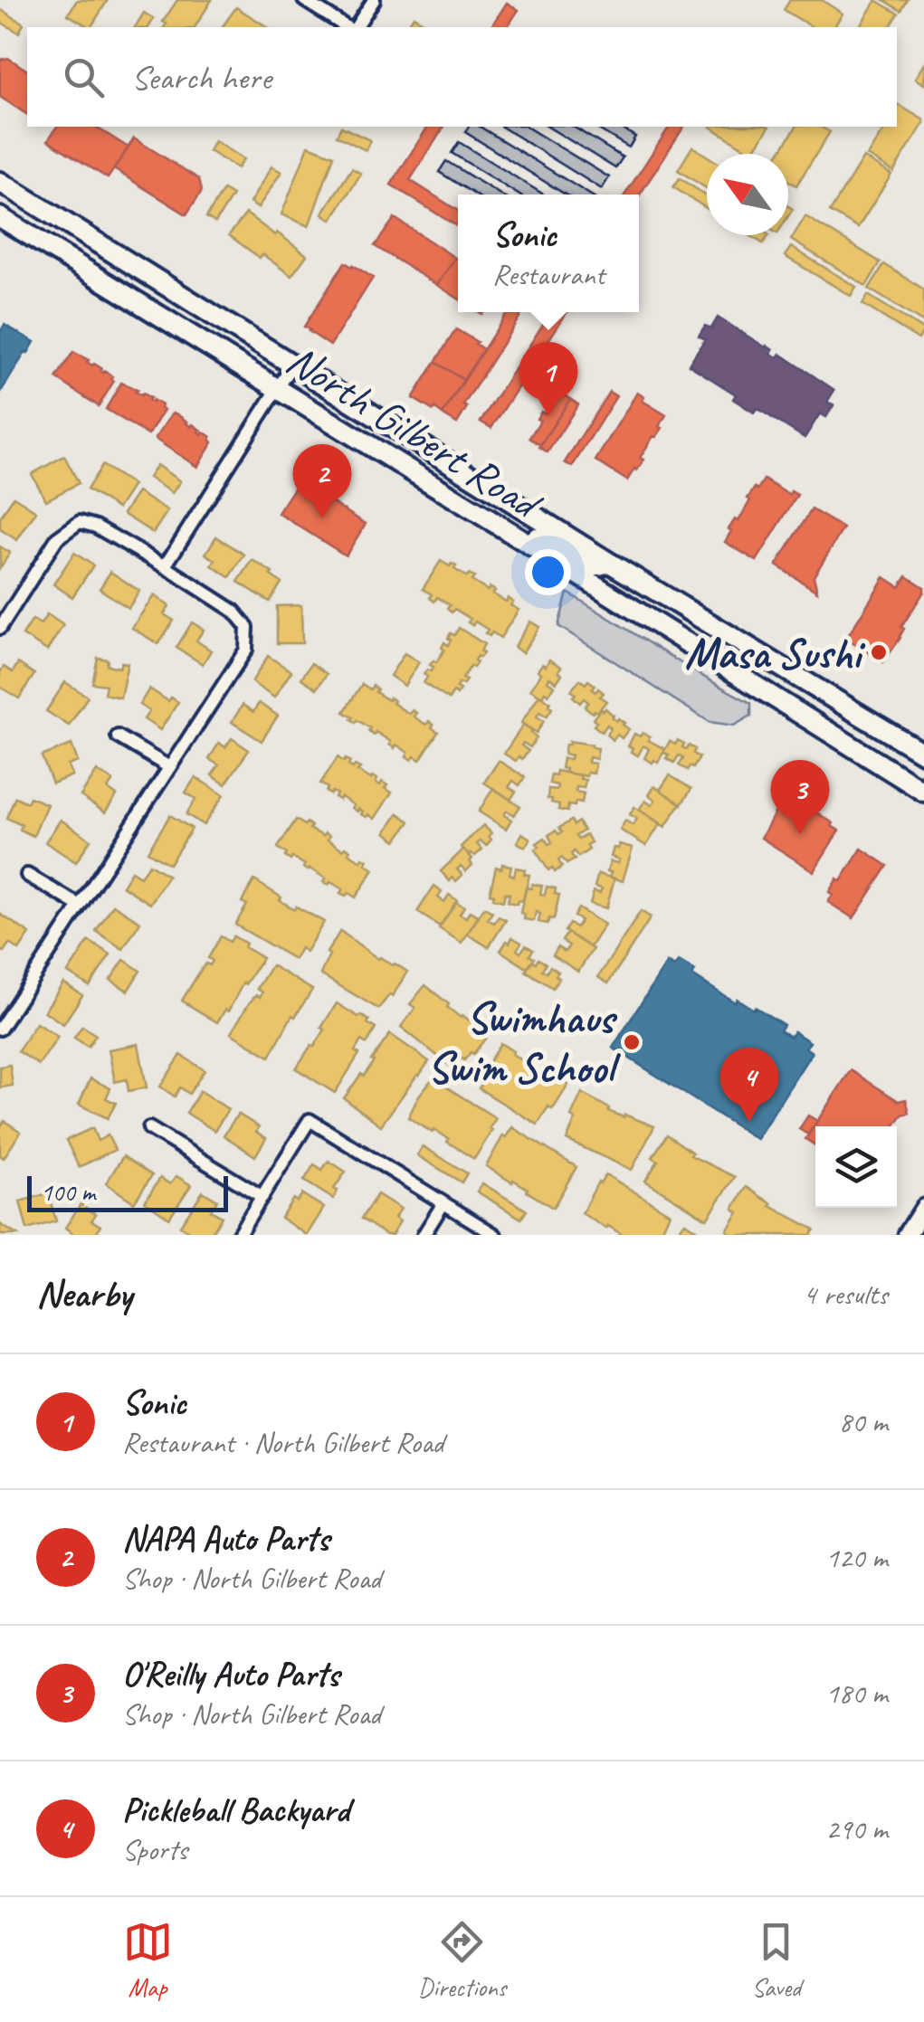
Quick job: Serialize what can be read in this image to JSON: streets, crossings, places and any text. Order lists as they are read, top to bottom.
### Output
{
  "streets": {
    "main road": ["North Gilbert Road"]
  },
  "places": ["Masa Sushi", "Swimhaus Swim School"],
  "scale_bar": "100 m",
  "north": "top left",
  "page": {
    "search": "Search here",
    "popup": ["Sonic", "Restaurant"],
    "pins": [
      "1",
      "2",
      "3",
      "4"
    ],
    "scale": "100 m",
    "heading": ["Nearby", "4 results"],
    "list": [
      {
        "mark": "1",
        "name": "Sonic",
        "note": "Restaurant · North Gilbert Road",
        "value": "80 m"
      },
      {
        "mark": "2",
        "name": "NAPA Auto Parts",
        "note": "Shop · North Gilbert Road",
        "value": "120 m"
      },
      {
        "mark": "3",
        "name": "O'Reilly Auto Parts",
        "note": "Shop · North Gilbert Road",
        "value": "180 m"
      },
      {
        "mark": "4",
        "name": "Pickleball Backyard",
        "note": "Sports",
        "value": "290 m"
      }
    ],
    "nav": ["Map", "Directions", "Saved"]
  }
}
